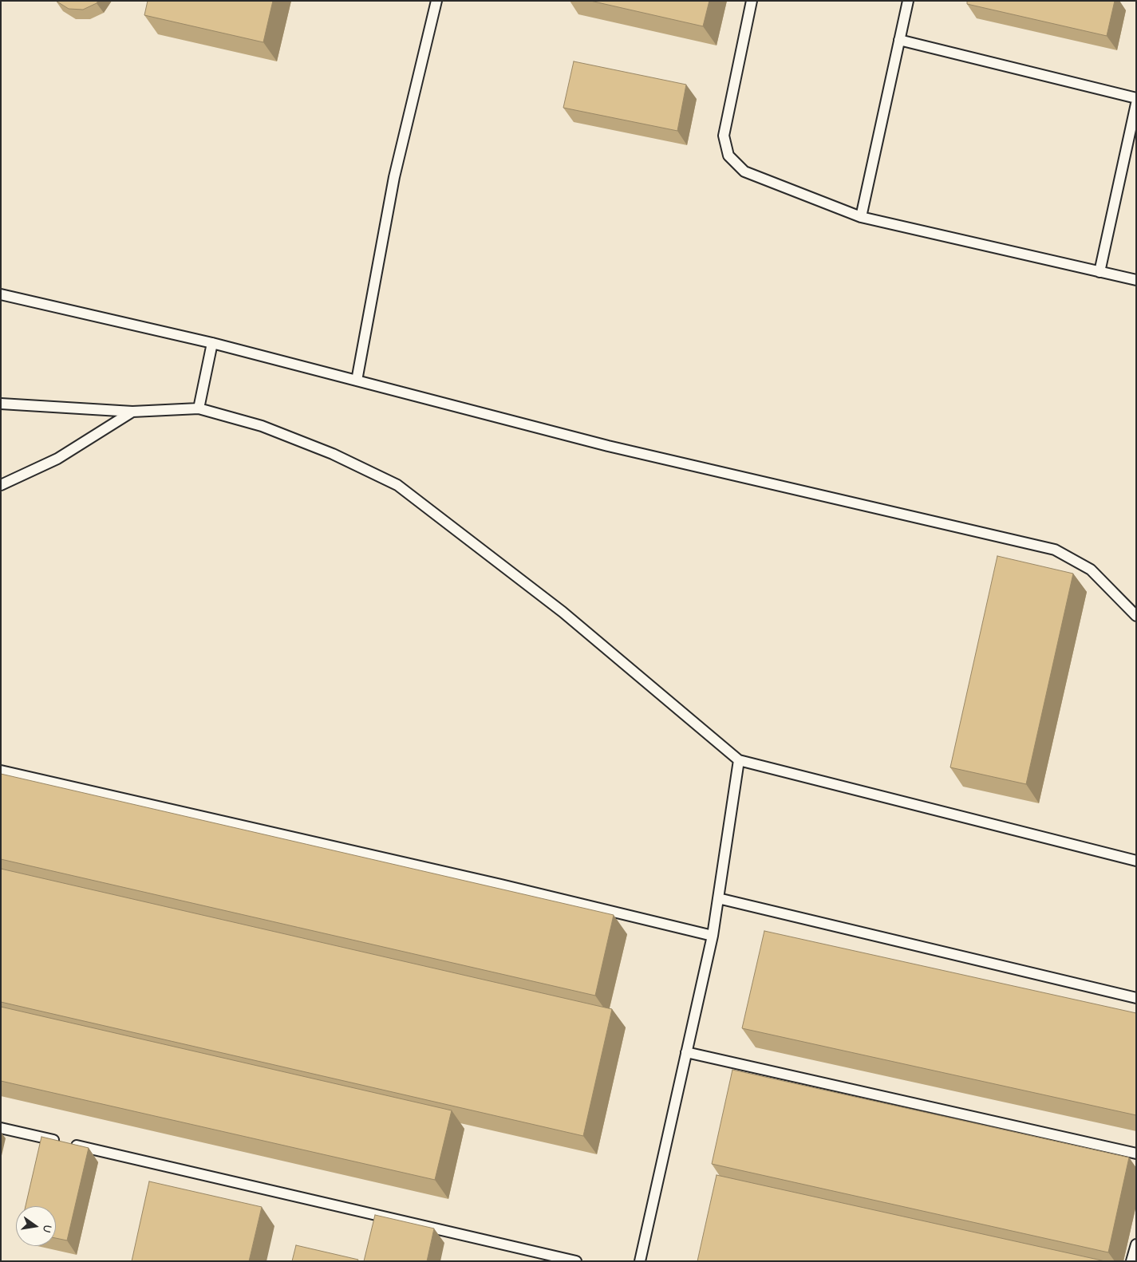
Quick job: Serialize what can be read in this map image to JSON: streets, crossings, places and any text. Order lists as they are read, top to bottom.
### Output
{
  "north": "right"
}
